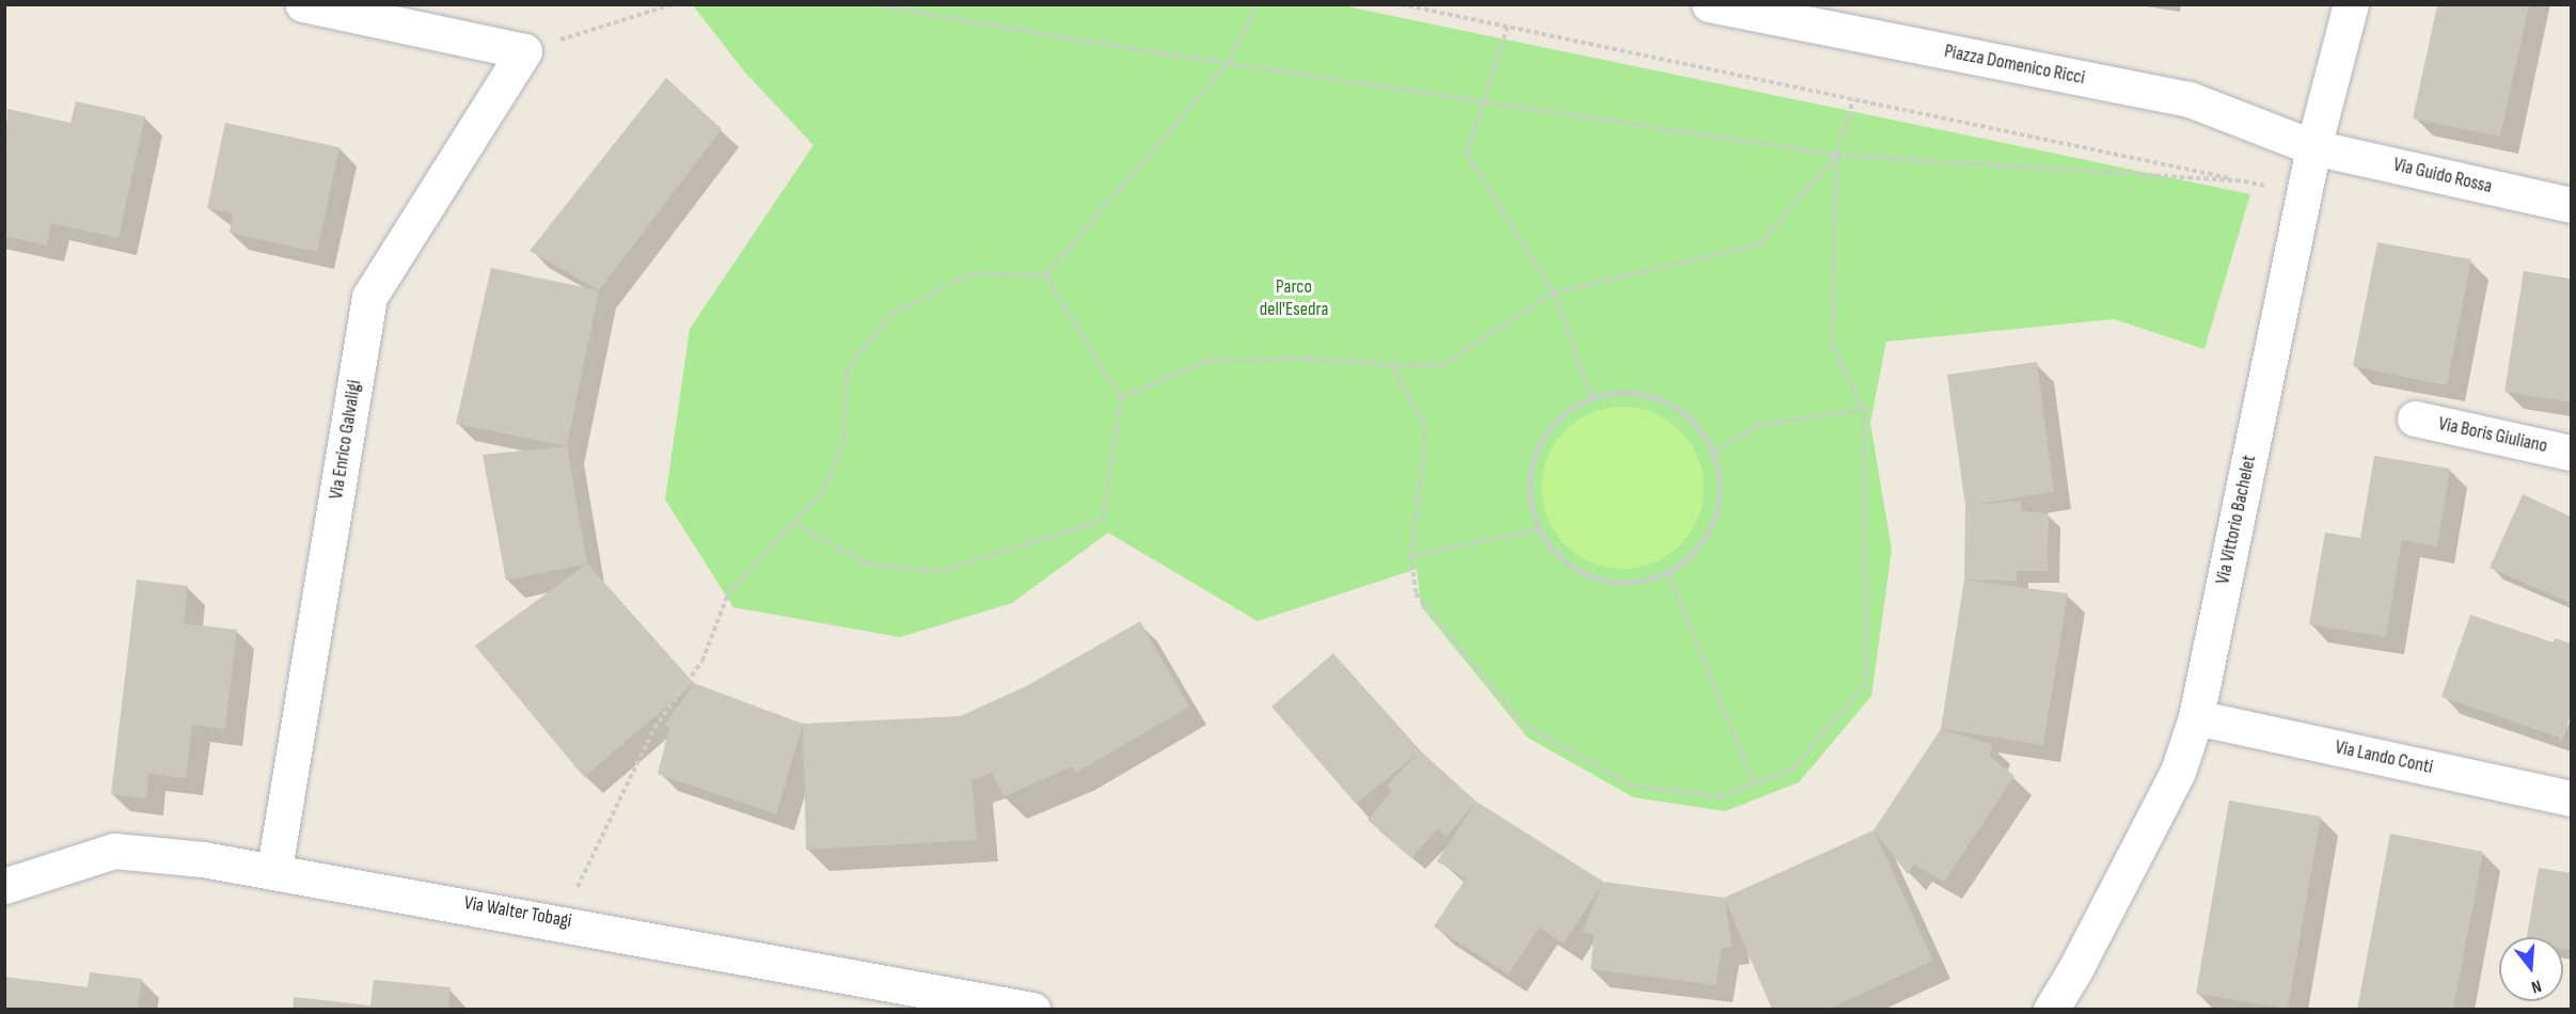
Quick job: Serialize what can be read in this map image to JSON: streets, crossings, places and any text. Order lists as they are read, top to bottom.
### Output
{
  "streets": {
    "street": [
      "Piazza Domenico Ricci",
      "Via Guido Rossa",
      "Via Boris Giuliano",
      "Via Enrico Galvaligi",
      "Via Vittorio Bachelet",
      "Via Lando Conti",
      "Via Walter Tobagi"
    ]
  },
  "crossings": [
    ["Piazza Domenico Ricci", "Via Guido Rossa"],
    ["Piazza Domenico Ricci", "Via Vittorio Bachelet"],
    ["Via Guido Rossa", "Via Vittorio Bachelet"],
    ["Via Enrico Galvaligi", "Via Walter Tobagi"],
    ["Via Vittorio Bachelet", "Via Lando Conti"]
  ],
  "parks": ["Parco dell'Esedra"],
  "north": "bottom"
}
